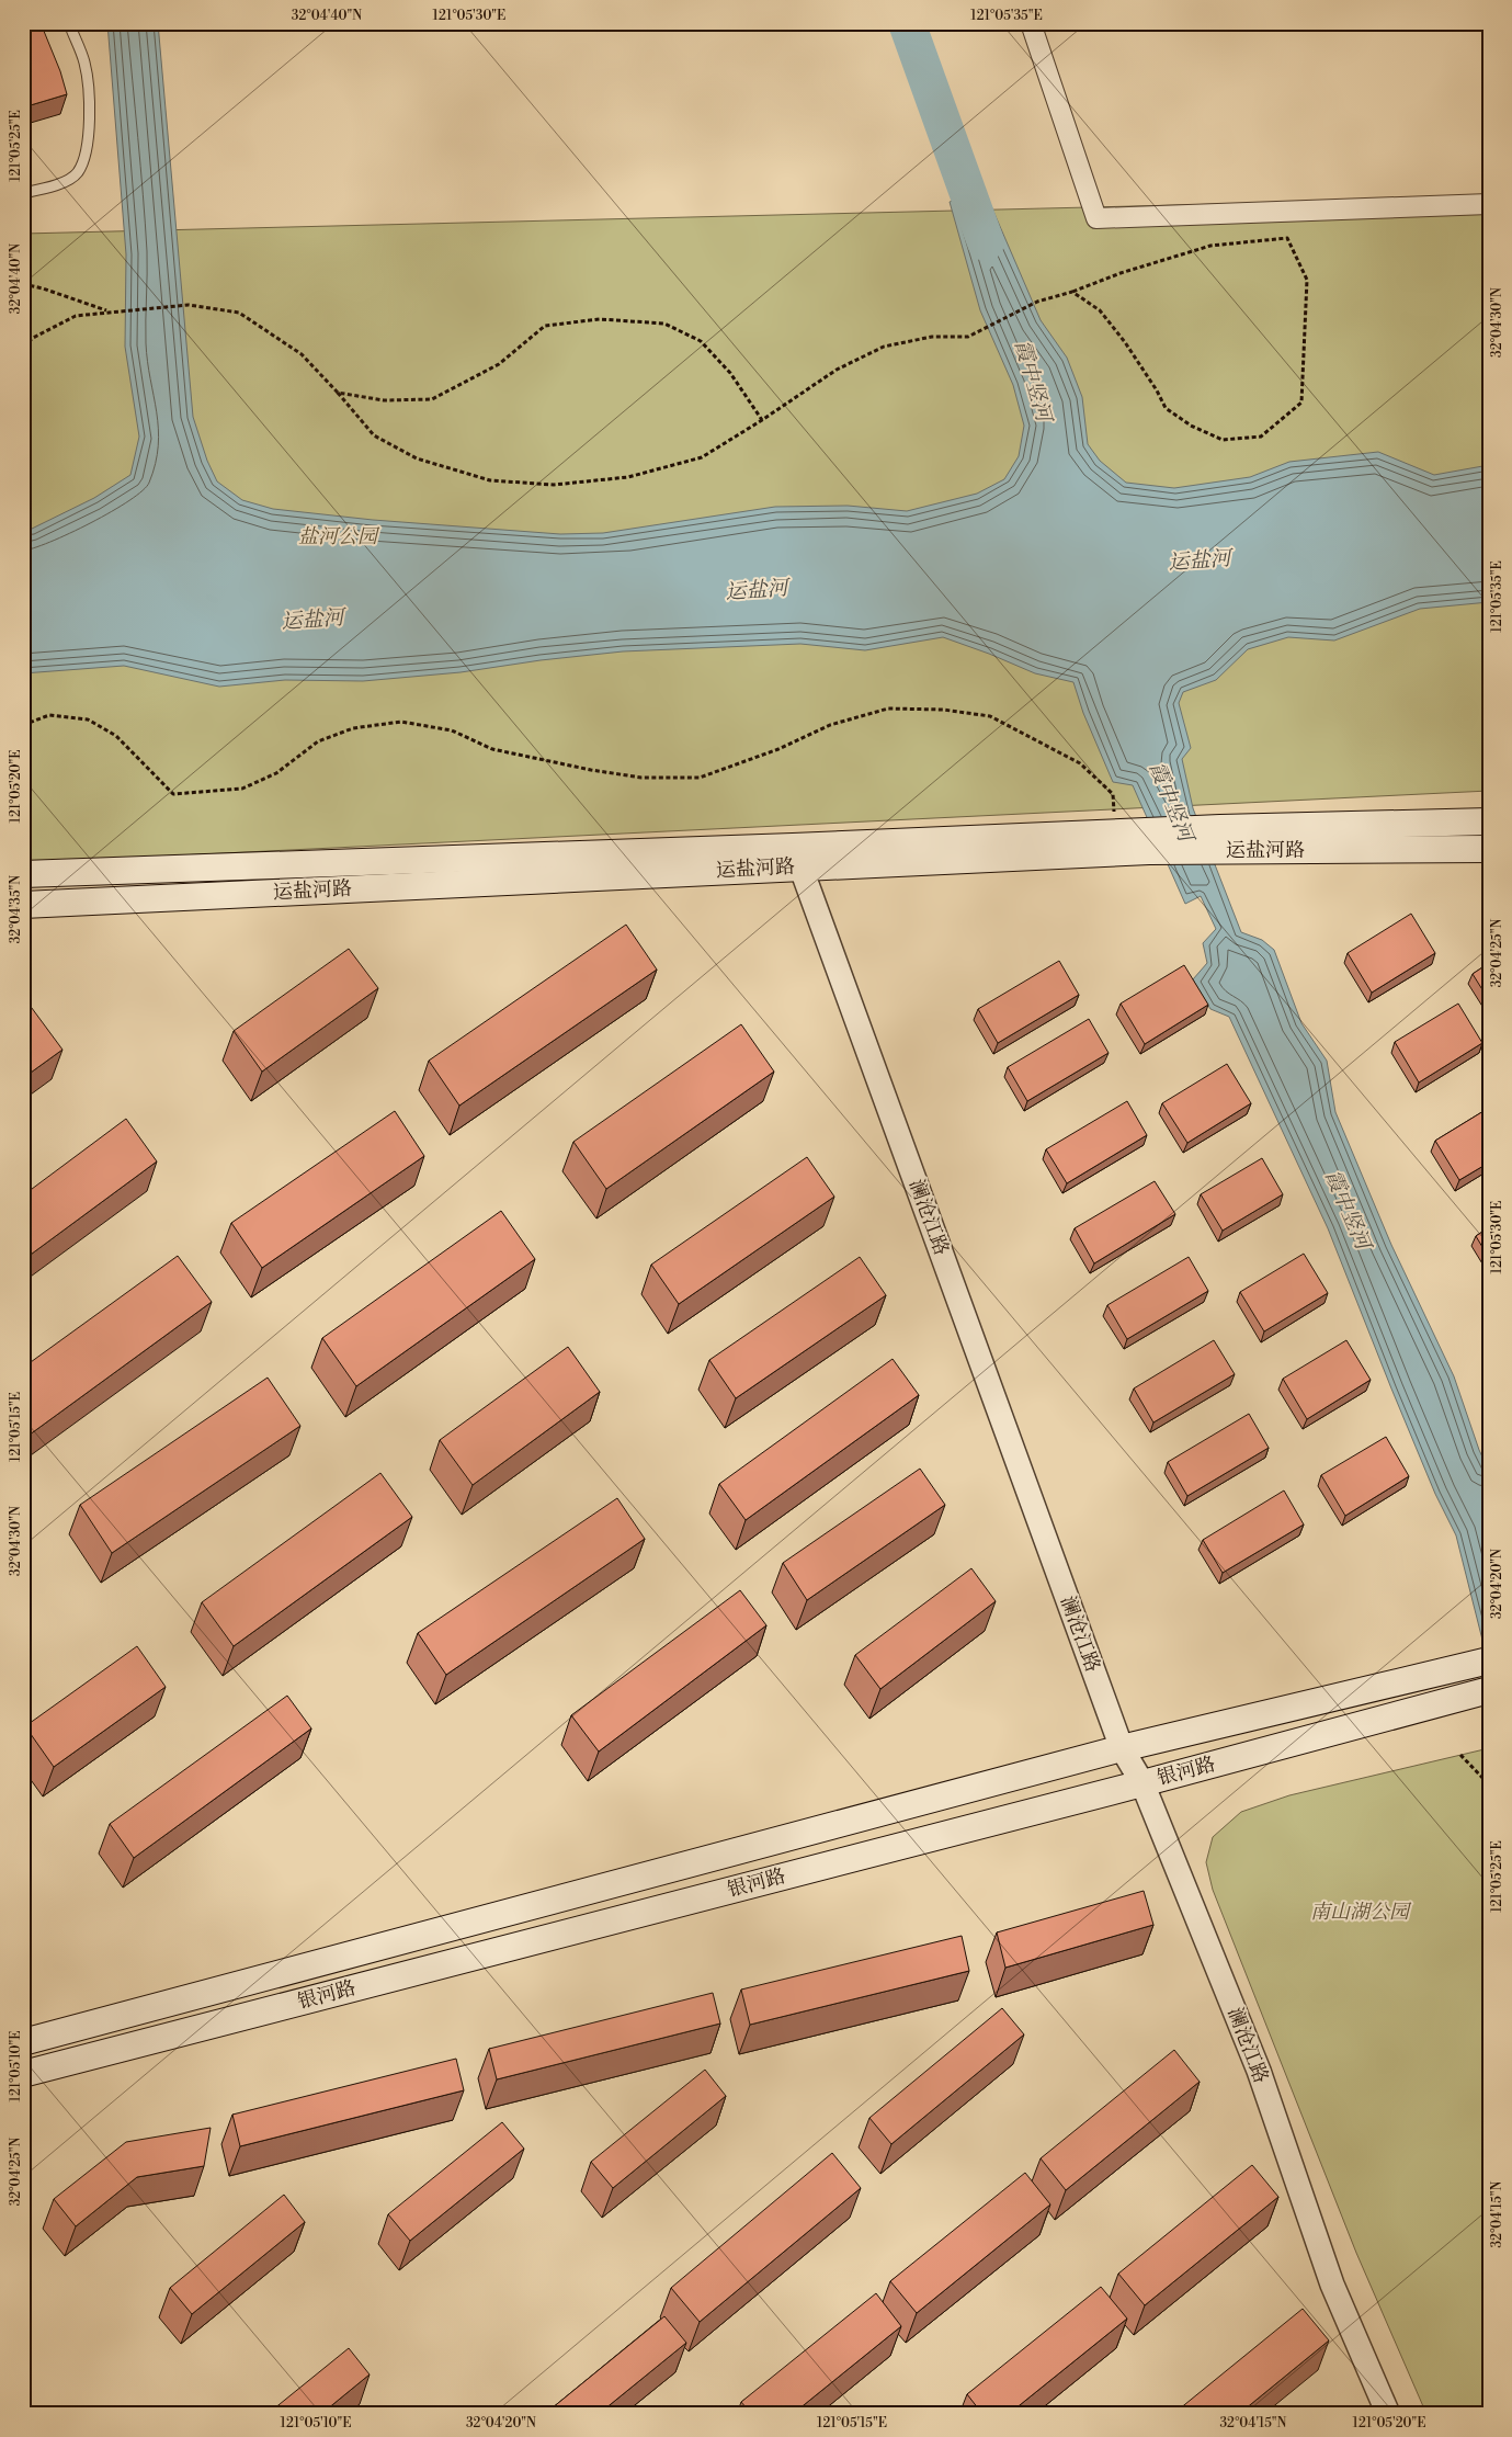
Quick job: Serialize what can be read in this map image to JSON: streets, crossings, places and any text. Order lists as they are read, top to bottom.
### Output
{
  "streets": {
    "main road": ["运盐河路", "银河路"],
    "street": ["澜沧江路"]
  },
  "crossings": [
    ["运盐河路", "澜沧江路"],
    ["澜沧江路", "银河路"]
  ],
  "water": ["霞中竖河", "运盐河"],
  "parks": ["盐河公园", "南山湖公园"],
  "coordinates": [
    "32°04'40\"N",
    "121°05'30\"E",
    "121°05'35\"E",
    "121°05'25\"E",
    "32°04'30\"N",
    "121°05'20\"E",
    "32°04'35\"N",
    "32°04'25\"N",
    "121°05'15\"E",
    "32°04'20\"N",
    "121°05'10\"E",
    "32°04'15\"N"
  ]
}
